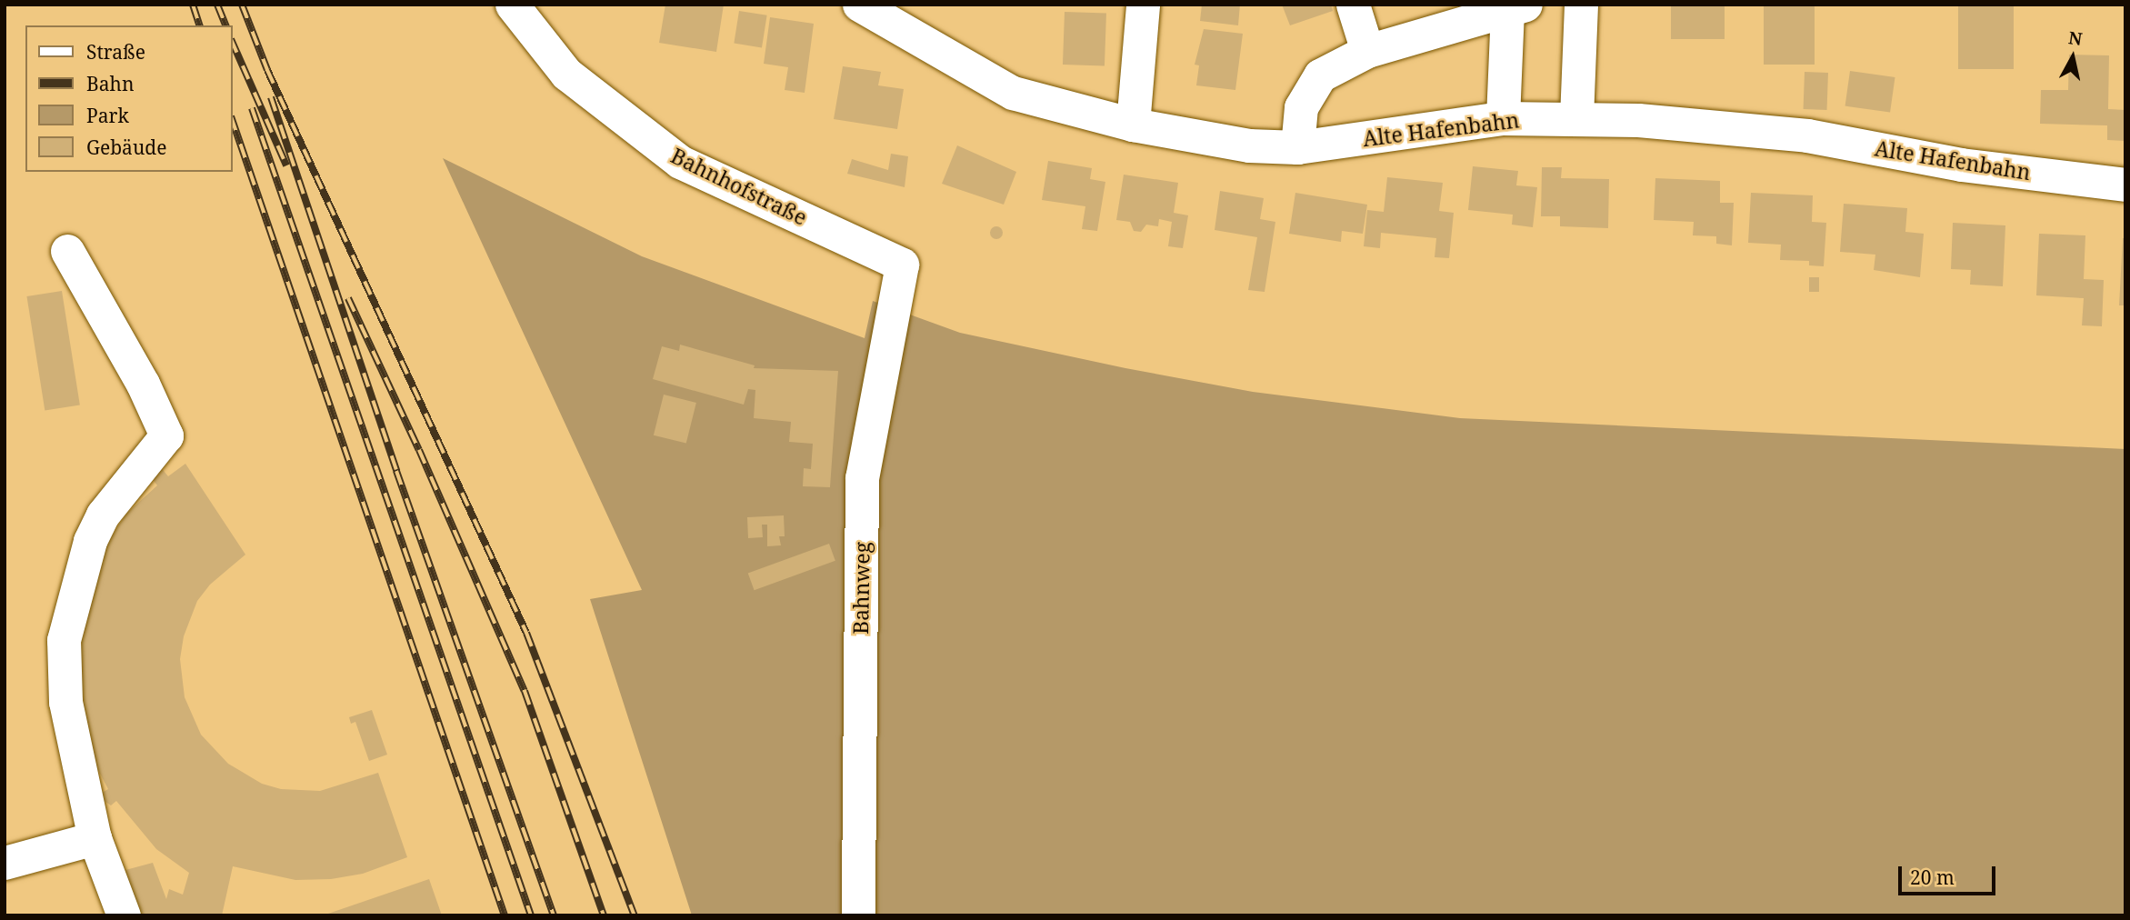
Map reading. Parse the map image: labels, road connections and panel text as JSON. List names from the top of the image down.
{
  "streets": {
    "street": ["Alte Hafenbahn", "Bahnhofstraße", "Bahnweg"]
  },
  "crossings": [
    ["Bahnhofstraße", "Bahnweg"]
  ],
  "legend": [
    "Straße",
    "Bahn",
    "Park",
    "Gebäude"
  ],
  "scale_bar": "20 m",
  "north": "top"
}
